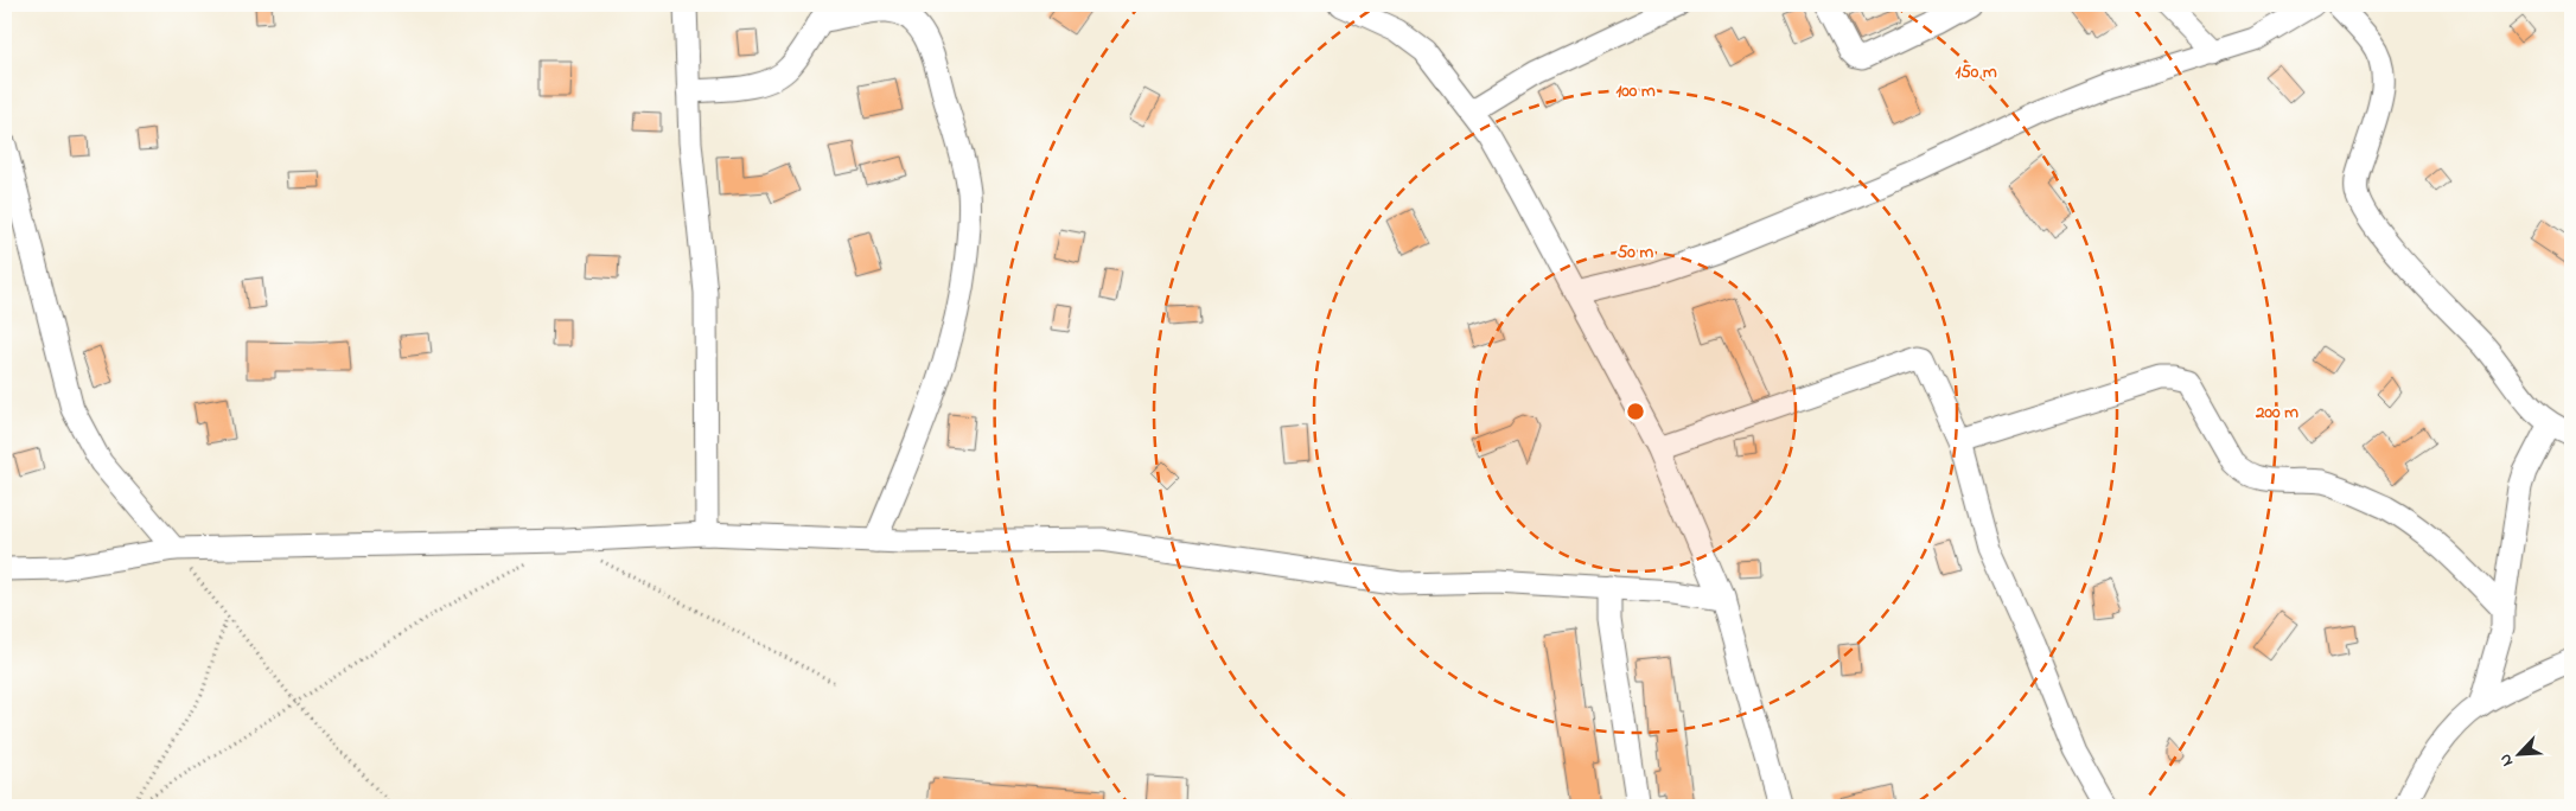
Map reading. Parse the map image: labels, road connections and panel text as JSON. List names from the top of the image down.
{
  "north": "bottom left",
  "rings": [
    "150 m",
    "100 m",
    "50 m",
    "200 m"
  ]
}
